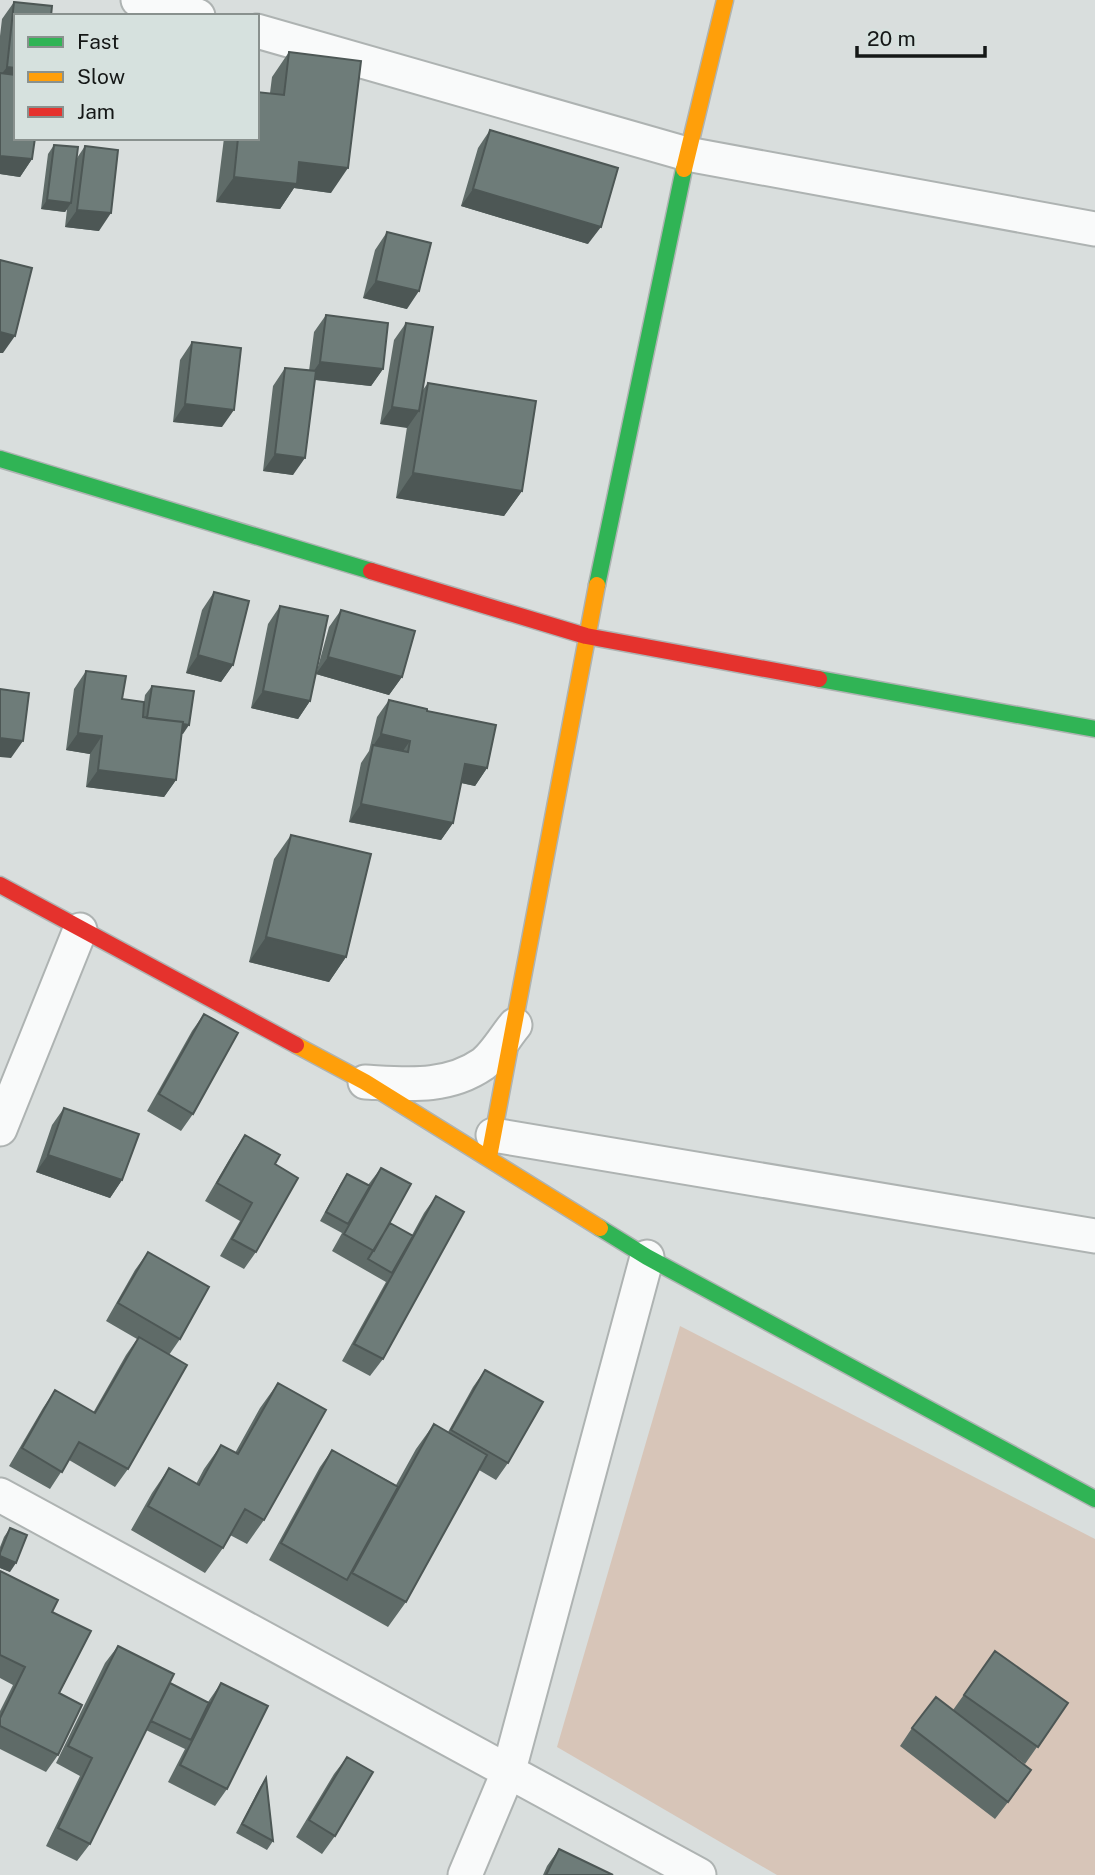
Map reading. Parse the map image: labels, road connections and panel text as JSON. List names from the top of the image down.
{
  "legend": ["Fast", "Slow", "Jam"],
  "scale_bar": "20 m"
}
